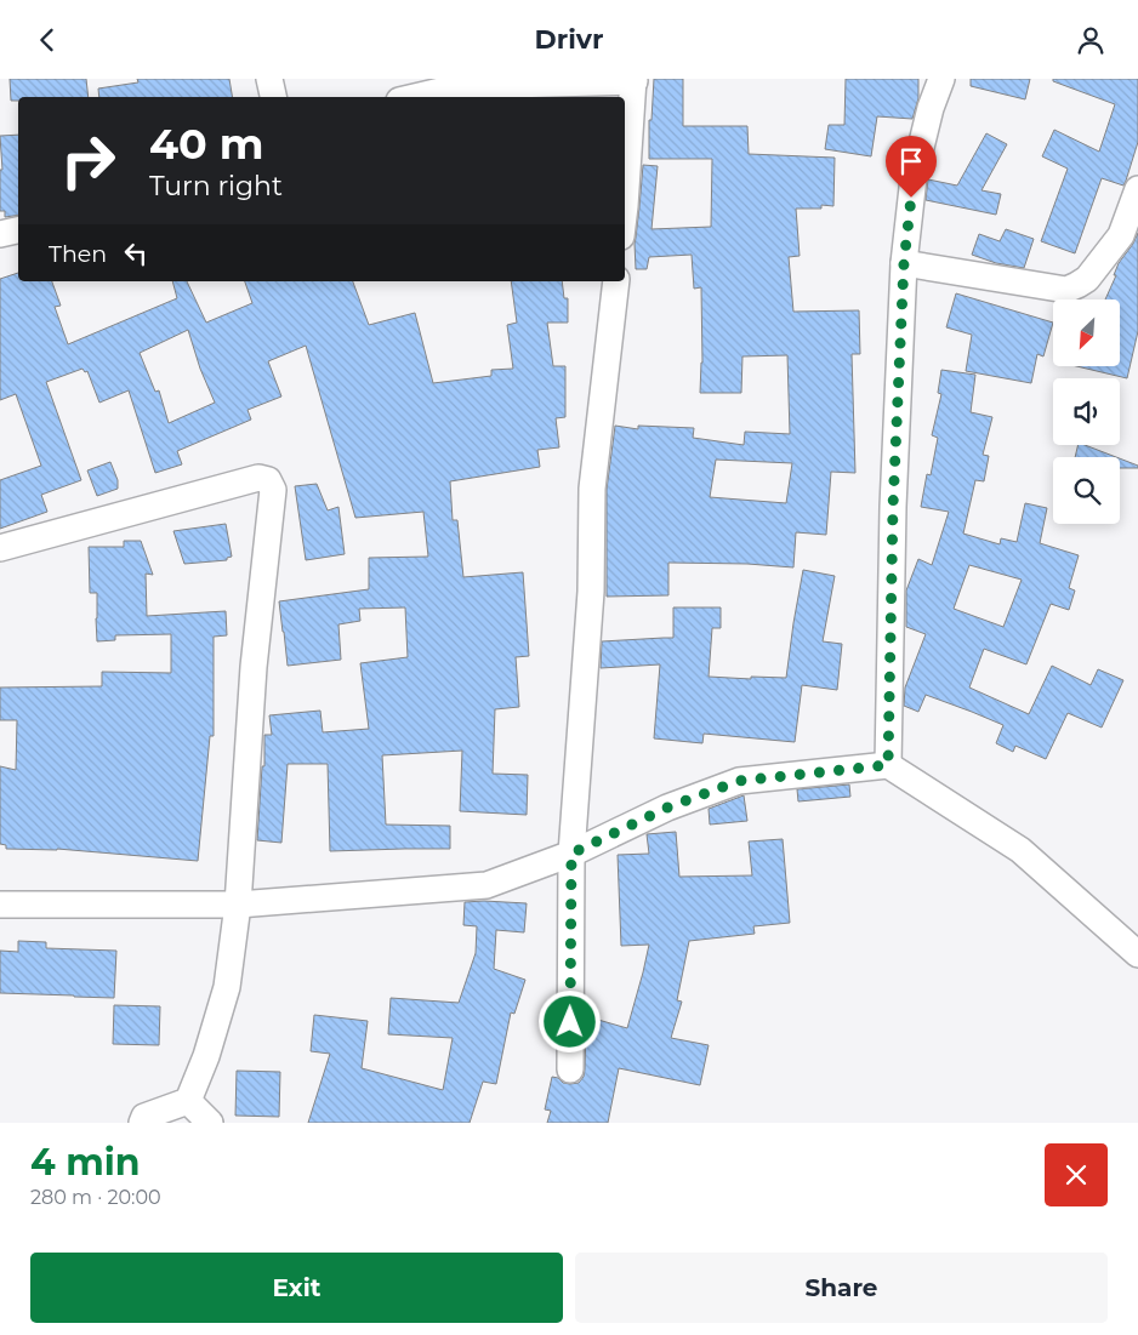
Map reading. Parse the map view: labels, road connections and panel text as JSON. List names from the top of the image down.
{
  "north": "bottom left",
  "page": {
    "header": "Drivr",
    "turn": ["40 m", "Turn right"],
    "then": "Then",
    "heading": ["4 min", "280 m · 20:00"],
    "buttons": ["Exit", "Share"]
  }
}
